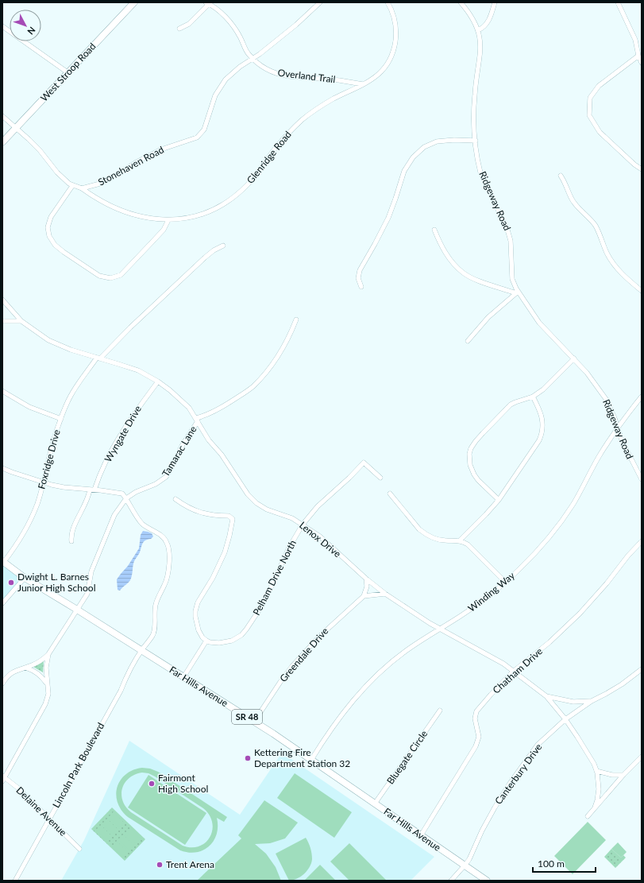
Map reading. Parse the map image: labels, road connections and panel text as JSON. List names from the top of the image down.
{
  "streets": {
    "main road": ["West Stroop Road", "Far Hills Avenue", "SR 48"],
    "street": [
      "Overland Trail",
      "Glenridge Road",
      "Stonehaven Road",
      "Ridgeway Road",
      "Wyngate Drive",
      "Tamarac Lane",
      "Foxridge Drive",
      "Lenox Drive",
      "Pelham Drive North",
      "Winding Way",
      "Greendale Drive",
      "Chatham Drive",
      "Bluegate Circle",
      "Lincoln Park Boulevard",
      "Canterbury Drive",
      "Delaine Avenue"
    ]
  },
  "crossings": [
    ["Overland Trail", "Glenridge Road"],
    ["Overland Trail", "Stonehaven Road"],
    ["Glenridge Road", "Stonehaven Road"],
    ["Ridgeway Road", "Winding Way"],
    ["Wyngate Drive", "Lenox Drive"],
    ["Tamarac Lane", "Lenox Drive"],
    ["Tamarac Lane", "Lincoln Park Boulevard"],
    ["Foxridge Drive", "Lenox Drive"],
    ["Foxridge Drive", "Far Hills Avenue"],
    ["Lenox Drive", "Pelham Drive North"],
    ["Lenox Drive", "Winding Way"],
    ["Lenox Drive", "Chatham Drive"],
    ["Lenox Drive", "Canterbury Drive"],
    ["Winding Way", "Far Hills Avenue"],
    ["Greendale Drive", "Far Hills Avenue"],
    ["Chatham Drive", "Far Hills Avenue"],
    ["Far Hills Avenue", "Bluegate Circle"],
    ["Far Hills Avenue", "Lincoln Park Boulevard"],
    ["Far Hills Avenue", "Canterbury Drive"],
    ["Lincoln Park Boulevard", "Delaine Avenue"]
  ],
  "places": [
    "Dwight L. Barnes Junior High School",
    "Kettering Fire Department Station 32",
    "Fairmont High School",
    "Trent Arena"
  ],
  "scale_bar": "100 m",
  "north": "bottom right"
}
